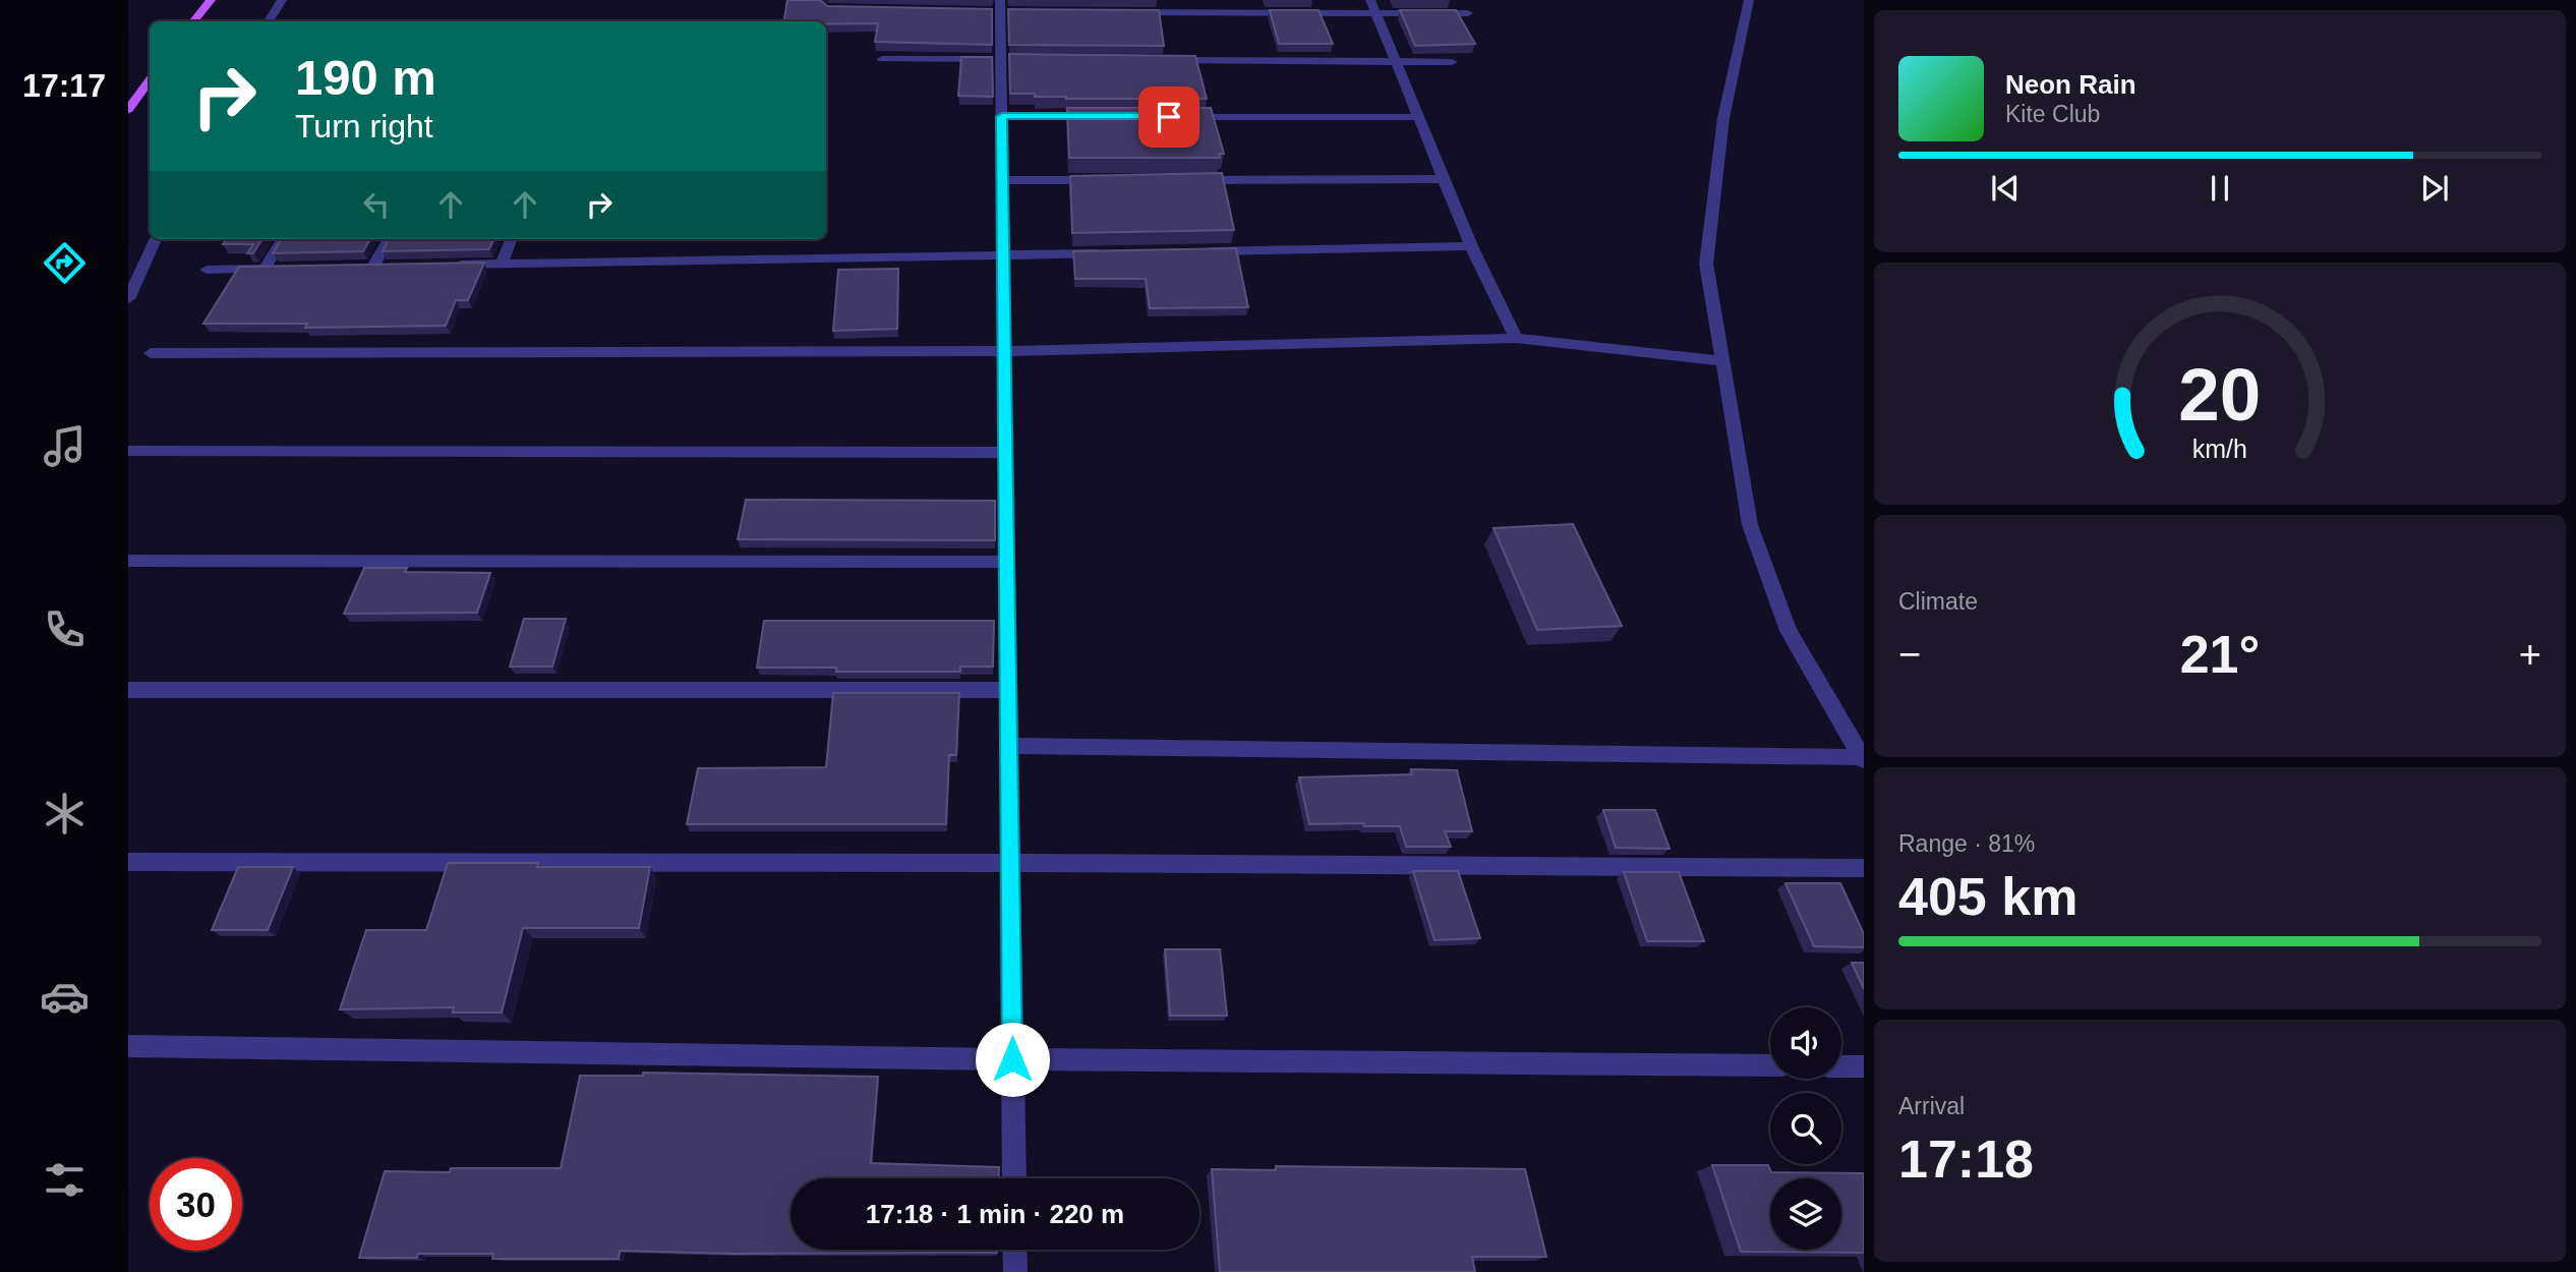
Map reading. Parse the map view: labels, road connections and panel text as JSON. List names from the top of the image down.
{
  "page": {
    "tabs": "17:17",
    "turn": ["190 m", "Turn right"],
    "song": ["Neon Rain", "Kite Club"],
    "tile": [
      "Climate",
      ["Range · 81%", "405 km"],
      ["Arrival", "17:18"]
    ],
    "heat": ["−", "21°", "+"],
    "limit": "30",
    "trip": "17:18 · 1 min · 220 m",
    "gauge": ["20", "km/h"]
  }
}
